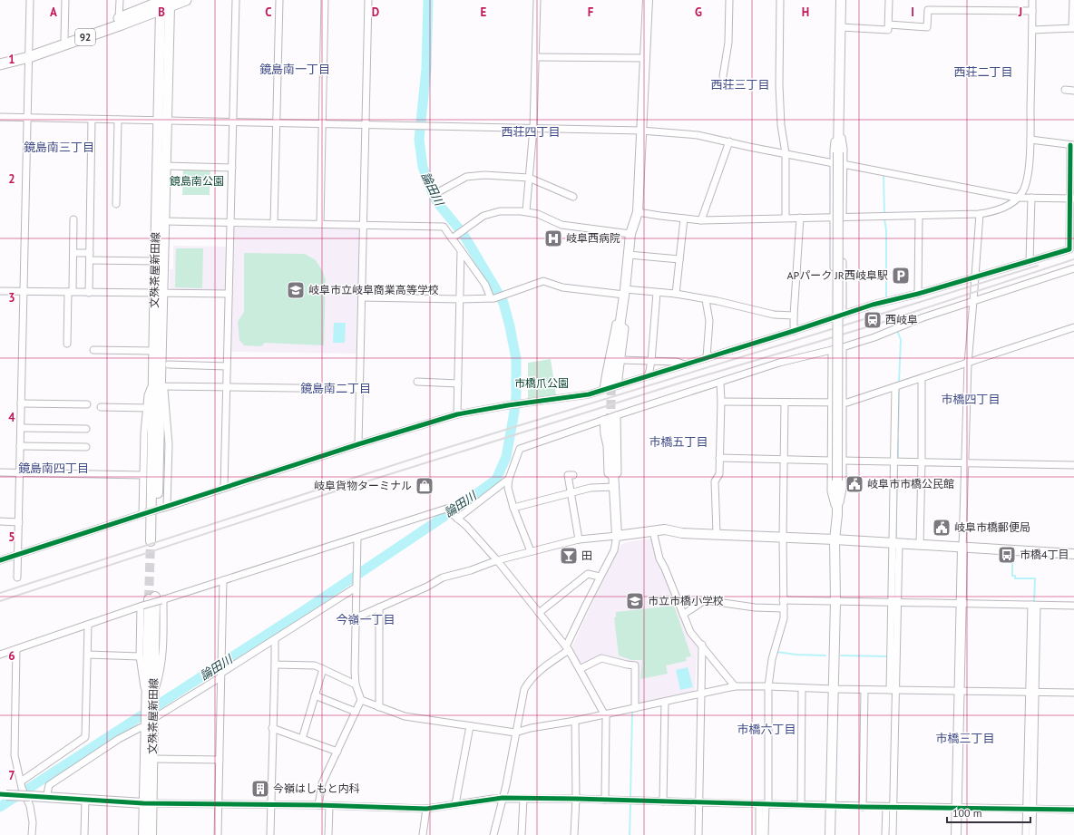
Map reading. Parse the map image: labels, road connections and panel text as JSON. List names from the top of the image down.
{
  "streets": {
    "main road": ["92"],
    "street": ["文殊茶屋新田線"]
  },
  "crossings": [
    ["92", "文殊茶屋新田線"]
  ],
  "districts": [
    "鏡島南一丁目",
    "西荘二丁目",
    "西荘三丁目",
    "西荘四丁目",
    "鏡島南三丁目",
    "鏡島南二丁目",
    "市橋四丁目",
    "市橋五丁目",
    "鏡島南四丁目",
    "今嶺一丁目",
    "市橋六丁目",
    "市橋三丁目"
  ],
  "water": ["論田川"],
  "parks": ["鏡島南公園", "市橋爪公園"],
  "places": {
    "hospital": ["岐阜西病院"],
    "parking": ["APパーク JR西岐阜駅"],
    "school or university": ["岐阜市立岐阜商業高等学校", "市立市橋小学校"],
    "station": ["西岐阜"],
    "public building": ["岐阜市市橋公民館", "岐阜市橋郵便局"],
    "shop": ["岐阜貨物ターミナル"],
    "bus stop": ["市橋4丁目"],
    "bar": ["田"],
    "building": ["今嶺はしもと内科"]
  },
  "scale_bar": "100 m",
  "grid": {
    "columns": [
      "A",
      "B",
      "C",
      "D",
      "E",
      "F",
      "G",
      "H",
      "I",
      "J"
    ],
    "rows": [
      "1",
      "2",
      "3",
      "4",
      "5",
      "6",
      "7"
    ]
  }
}
